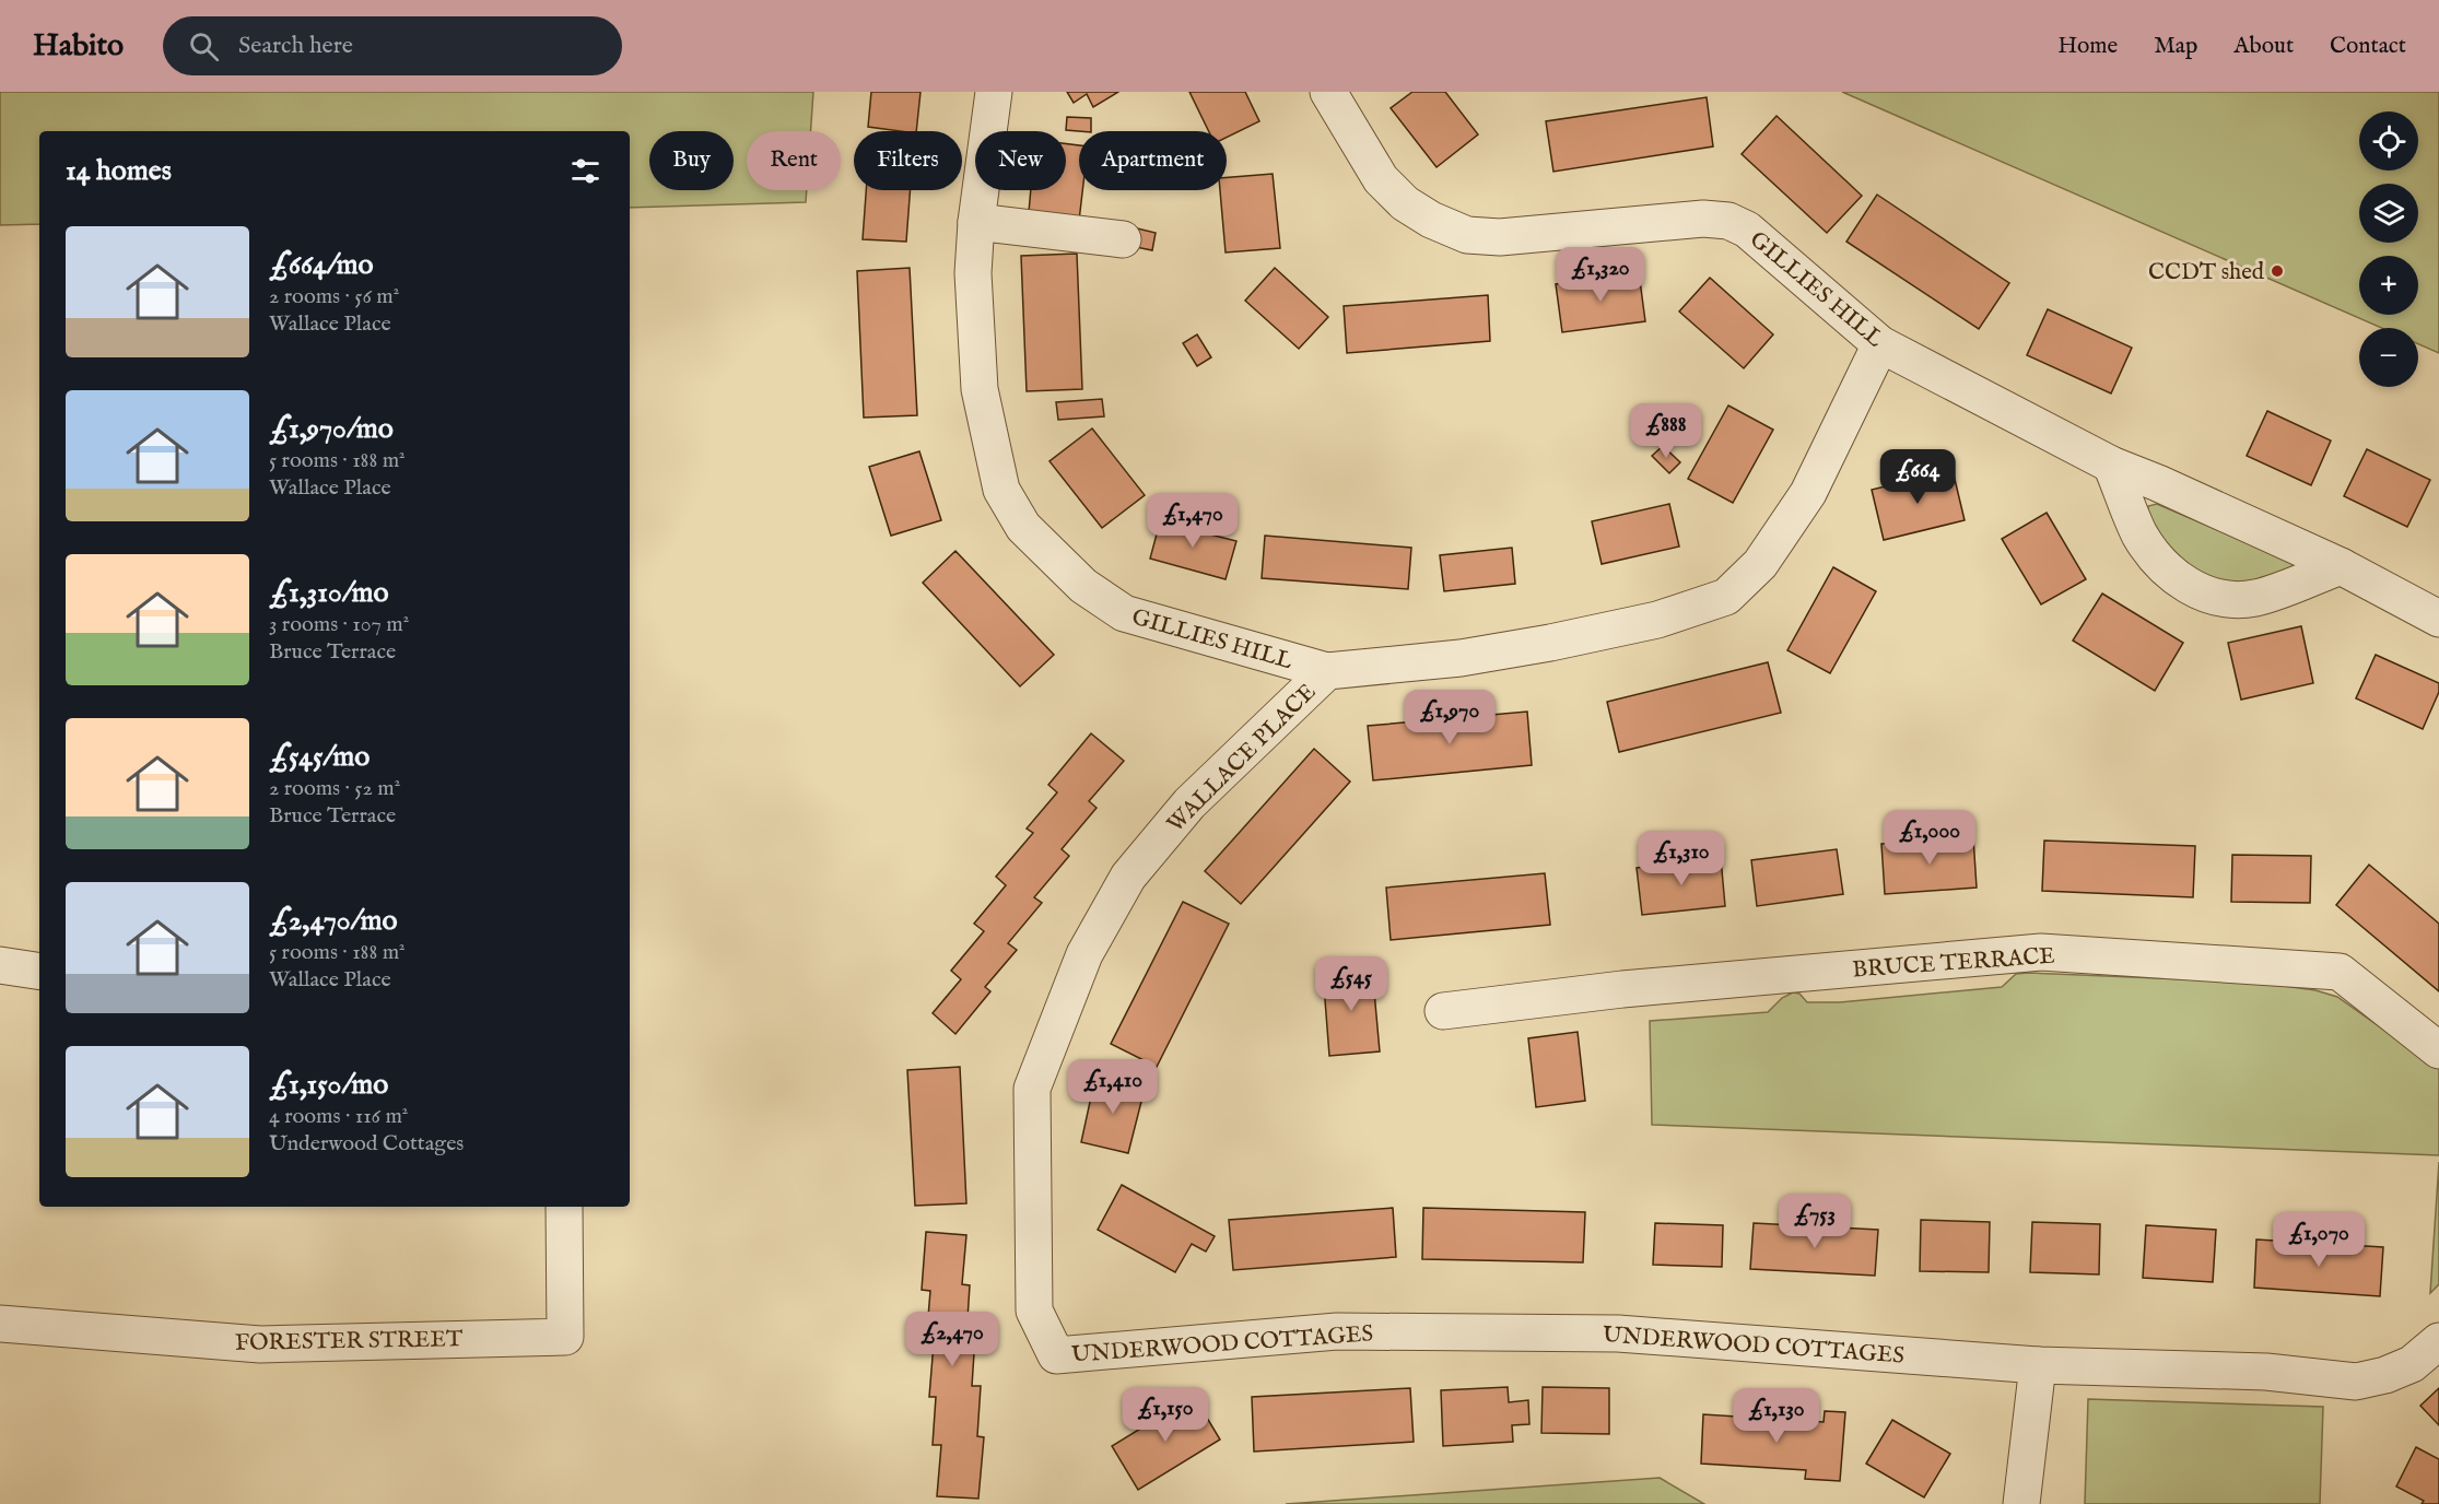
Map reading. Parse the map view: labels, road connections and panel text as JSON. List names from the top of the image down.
{
  "streets": {
    "street": [
      "GILLIES HILL",
      "WALLACE PLACE",
      "BRUCE TERRACE",
      "FORESTER STREET",
      "UNDERWOOD COTTAGES"
    ]
  },
  "crossings": [
    ["GILLIES HILL", "WALLACE PLACE"],
    ["WALLACE PLACE", "UNDERWOOD COTTAGES"]
  ],
  "places": ["CCDT shed"],
  "page": {
    "header": "Habito",
    "search": "Search here",
    "nav": [
      "Home",
      "Map",
      "About",
      "Contact"
    ],
    "map_buttons": ["+", "−"],
    "chip": [
      "Buy",
      "Rent",
      "Filters",
      "New",
      "Apartment"
    ],
    "heading": "14 homes",
    "list": [
      {
        "name": "£664/mo",
        "note": "2 rooms · 56 m² · Wallace Place"
      },
      {
        "name": "£1,970/mo",
        "note": "5 rooms · 188 m² · Wallace Place"
      },
      {
        "name": "£1,310/mo",
        "note": "3 rooms · 107 m² · Bruce Terrace"
      },
      {
        "name": "£545/mo",
        "note": "2 rooms · 52 m² · Bruce Terrace"
      },
      {
        "name": "£2,470/mo",
        "note": "5 rooms · 188 m² · Wallace Place"
      },
      {
        "name": "£1,150/mo",
        "note": "4 rooms · 116 m² · Underwood Cottages"
      }
    ],
    "price": [
      "£1,320",
      "£888",
      "£664",
      "£1,470",
      "£1,970",
      "£1,000",
      "£1,310",
      "£545",
      "£1,410",
      "£753",
      "£1,070",
      "£2,470",
      "£1,150",
      "£1,130"
    ]
  }
}
